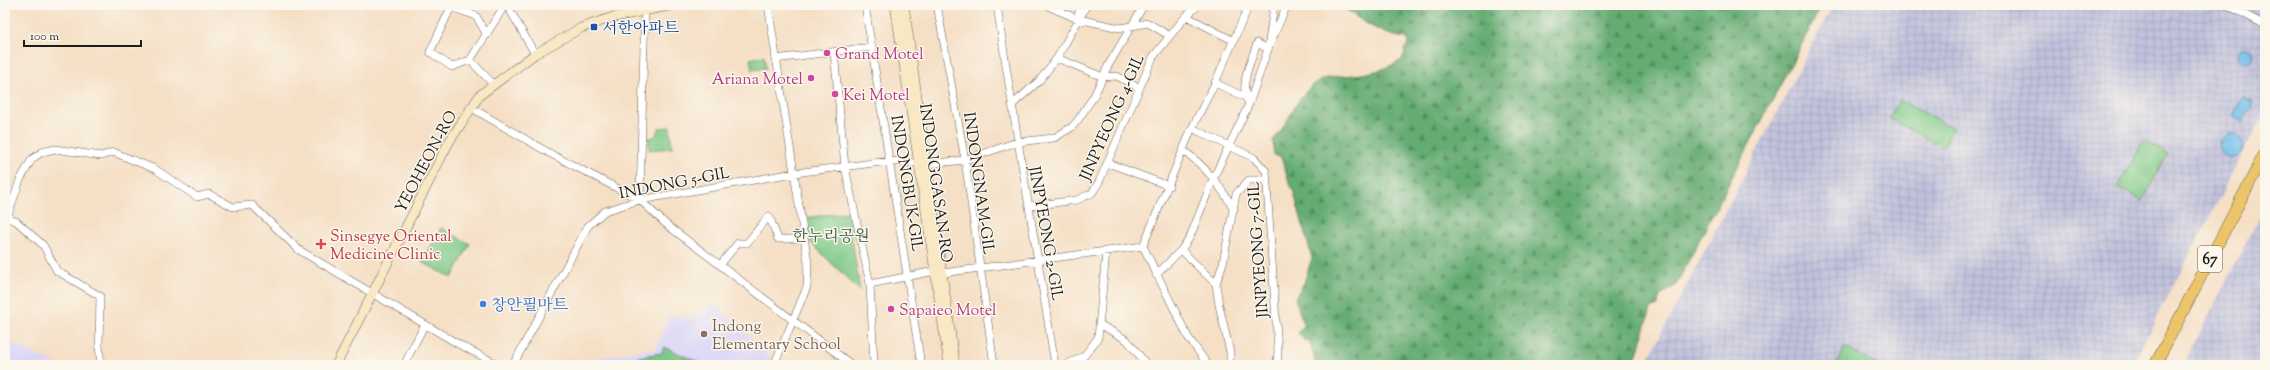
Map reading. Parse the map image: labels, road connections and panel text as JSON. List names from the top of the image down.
{
  "streets": {
    "main road": ["YEOHEON-RO", "INDONGGASAN-RO", "67"],
    "street": [
      "JINPYEONG 4-GIL",
      "INDONG 5-GIL",
      "INDONGBUK-GIL",
      "INDONGNAM-GIL",
      "JINPYEONG 2-GIL",
      "JINPYEONG 7-GIL"
    ]
  },
  "crossings": [
    ["JINPYEONG 4-GIL", "JINPYEONG 2-GIL"],
    ["INDONG 5-GIL", "INDONGBUK-GIL"],
    ["INDONG 5-GIL", "INDONGGASAN-RO"],
    ["INDONG 5-GIL", "INDONGNAM-GIL"],
    ["INDONG 5-GIL", "JINPYEONG 2-GIL"]
  ],
  "parks": ["한누리공원"],
  "places": {
    "transit": ["서한아파트"],
    "other": [
      "Grand Motel",
      "Ariana Motel",
      "Kei Motel",
      "창안필마트",
      "Sapaieo Motel",
      "Indong Elementary School"
    ],
    "health": ["Sinsegye Oriental Medicine Clinic"]
  },
  "scale_bar": "100 m"
}
